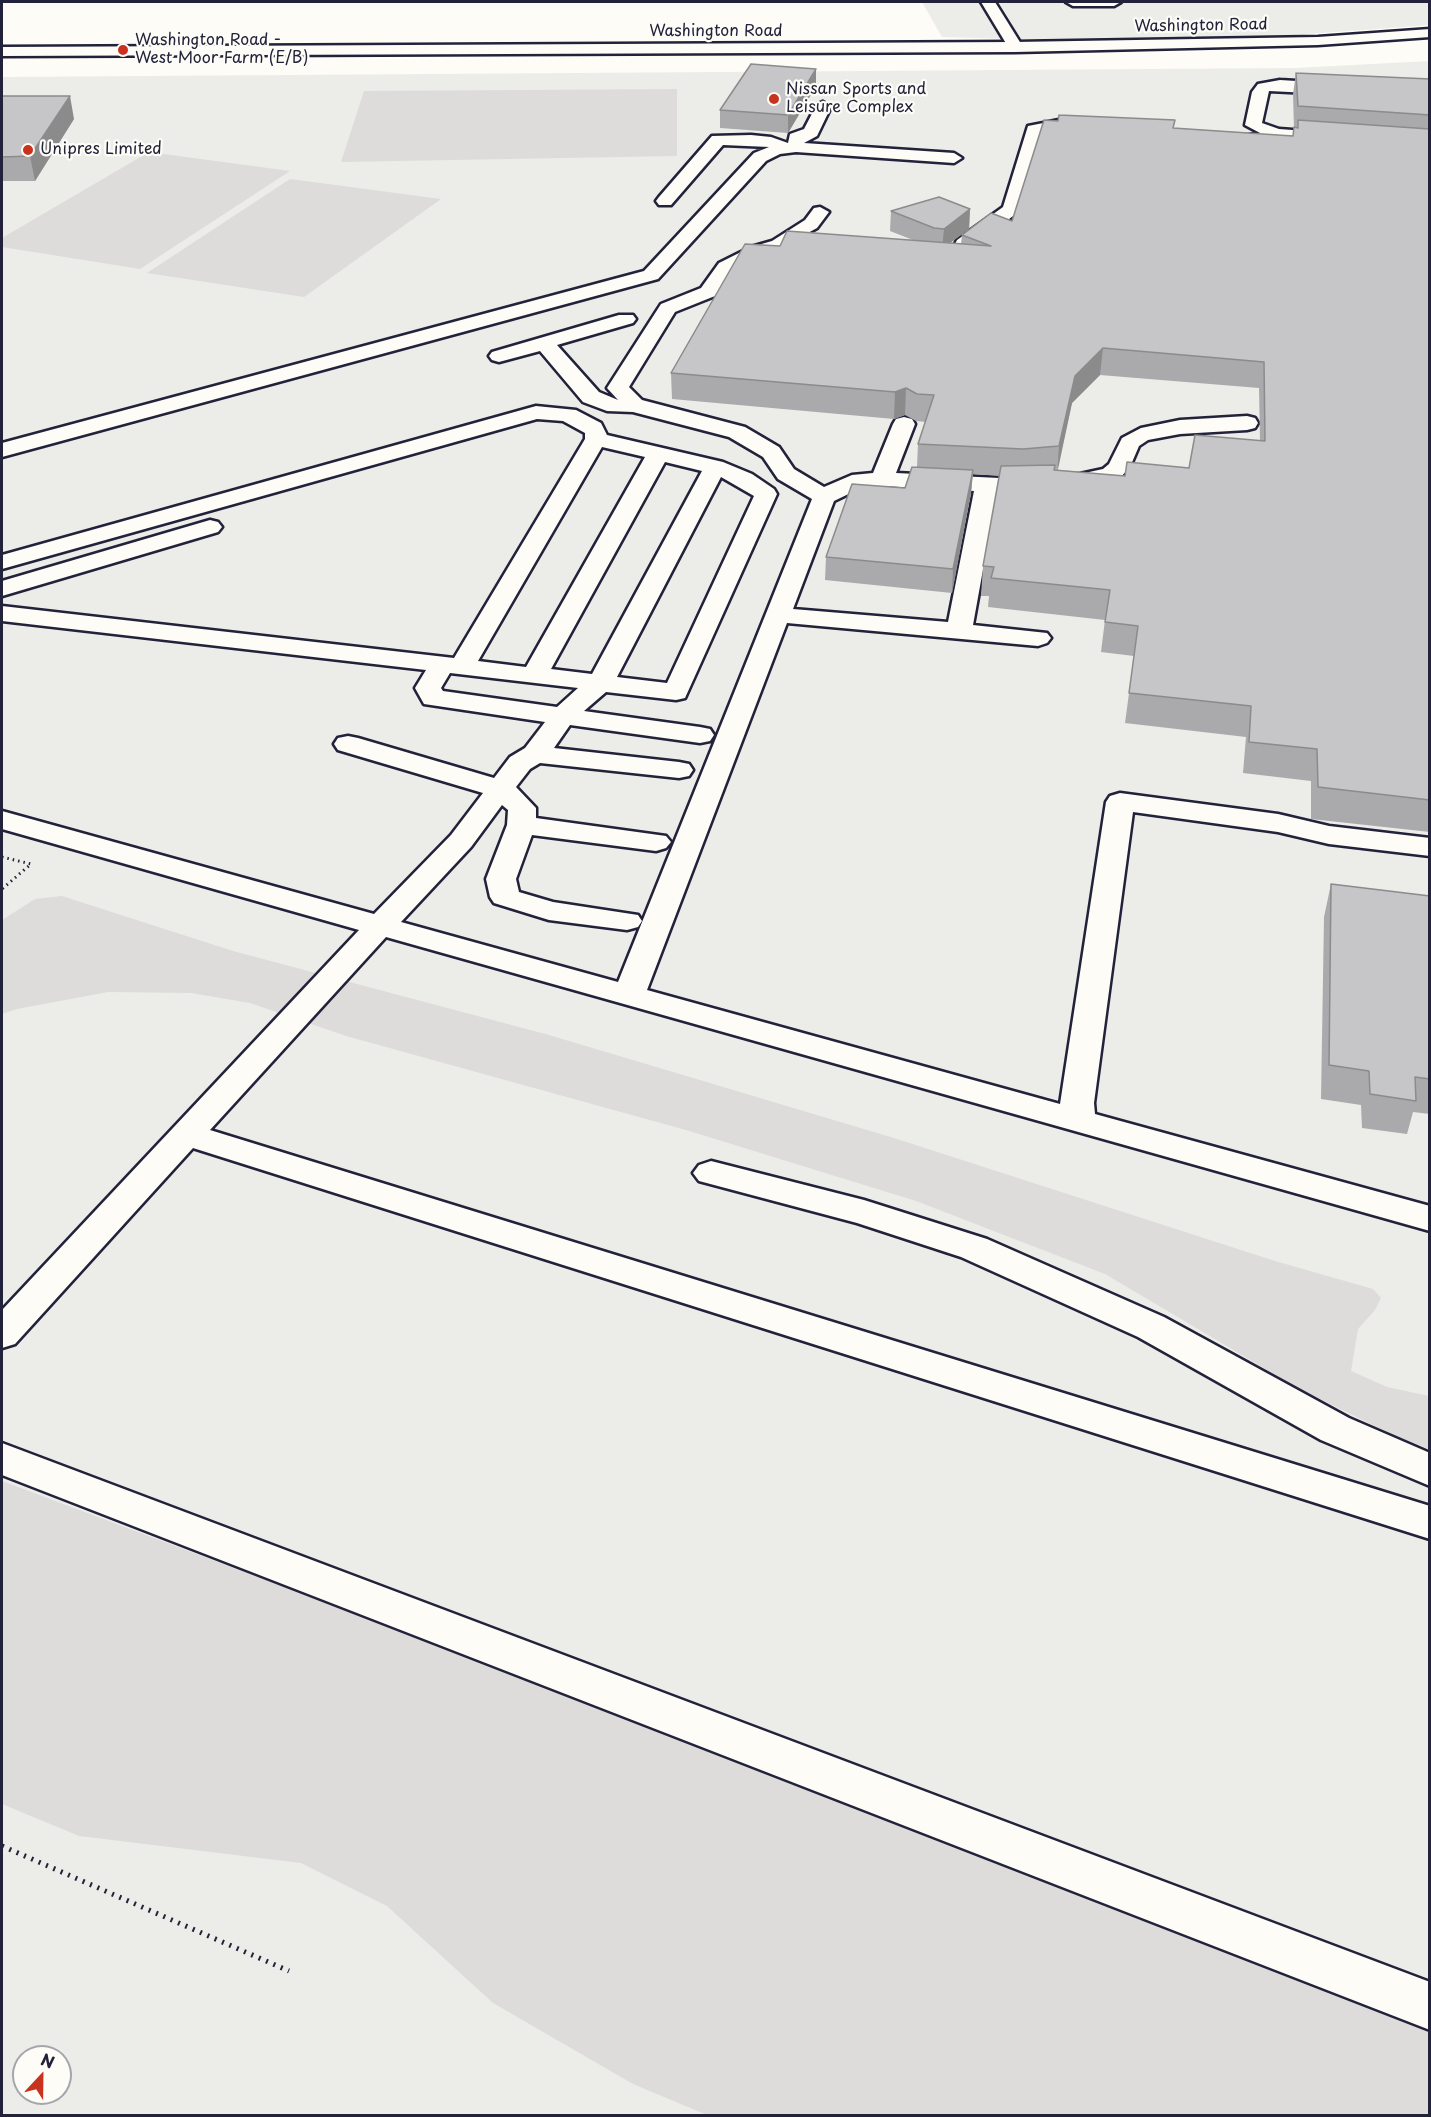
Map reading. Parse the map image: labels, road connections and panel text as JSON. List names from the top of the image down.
{
  "streets": {
    "main road": ["Washington Road"]
  },
  "places": ["Washington Road - West Moor Farm (E/B)", "Nissan Sports and Leisure Complex", "Unipres Limited"],
  "north": "top"
}
